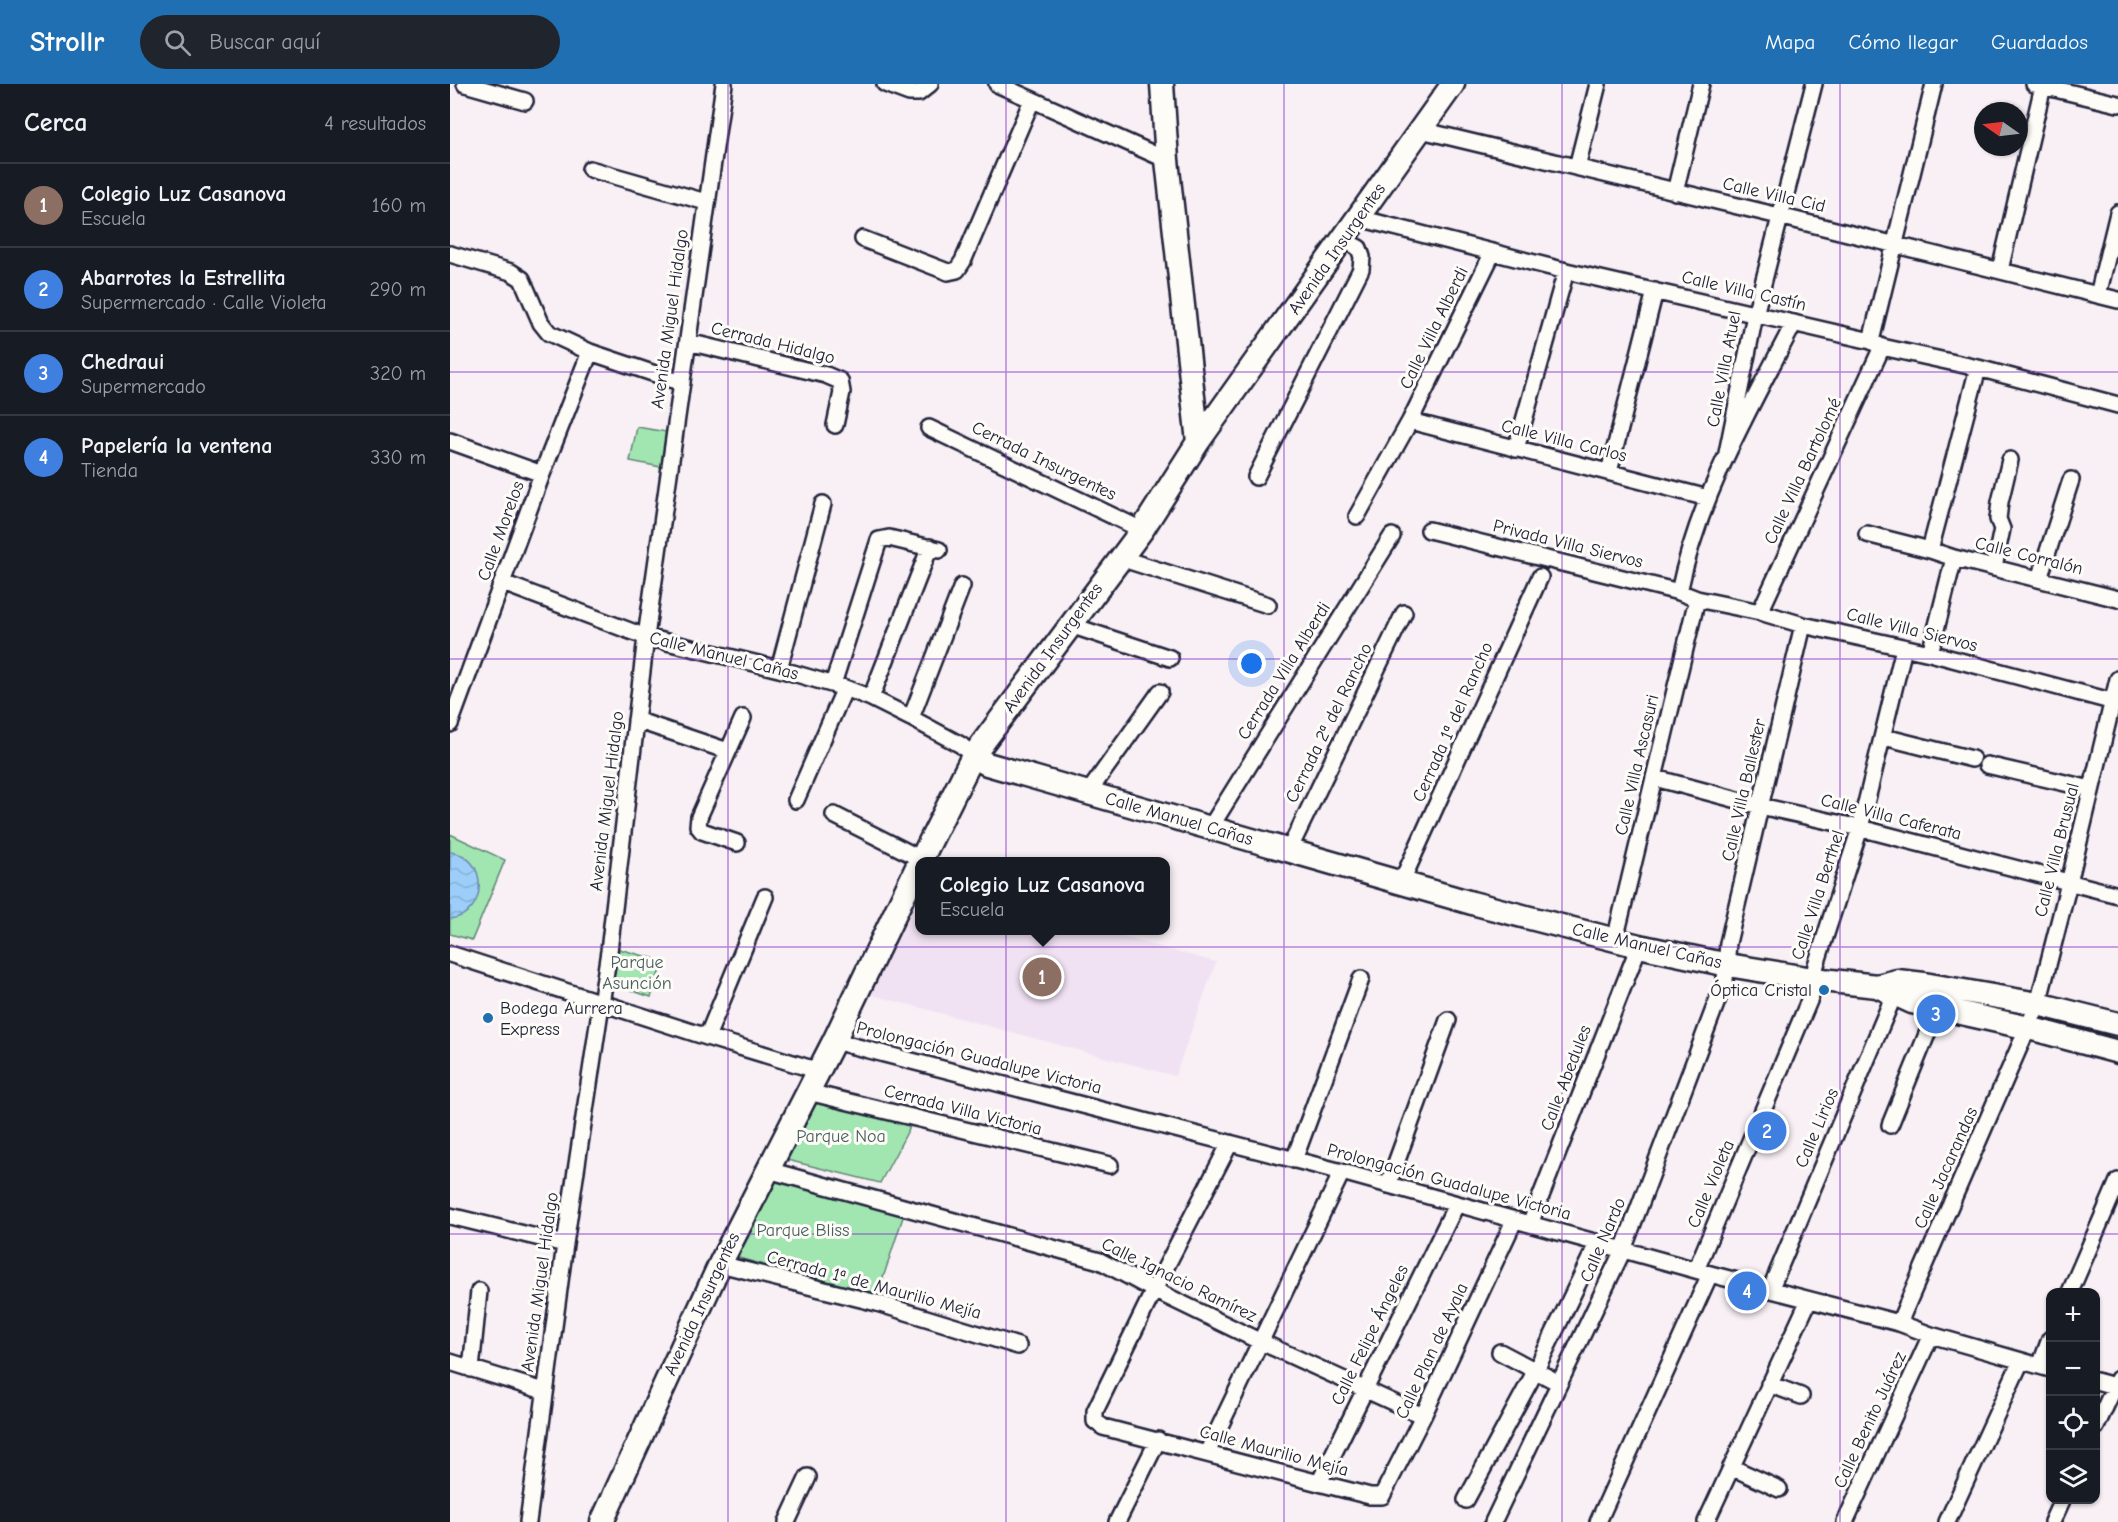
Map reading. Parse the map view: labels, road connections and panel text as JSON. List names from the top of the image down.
{
  "streets": {
    "street": [
      "Calle Villa Cid",
      "Avenida Insurgentes",
      "Calle Villa Castín",
      "Avenida Miguel Hidalgo",
      "Calle Villa Alberdi",
      "Cerrada Hidalgo",
      "Calle Villa Atuel",
      "Calle Villa Carlos",
      "Cerrada Insurgentes",
      "Calle Villa Bartolomé",
      "Calle Morelos",
      "Privada Villa Siervos",
      "Calle Corralón",
      "Calle Villa Siervos",
      "Calle Manuel Cañas",
      "Cerrada Villa Alberdi",
      "Cerrada 1ª del Rancho",
      "Cerrada 2ª del Rancho",
      "Calle Villa Ascasuri",
      "Calle Villa Ballester",
      "Calle Villa Caferata",
      "Calle Villa Brusual",
      "Calle Villa Berthel",
      "Prolongación Guadalupe Victoria",
      "Calle Abedules",
      "Cerrada Villa Victoria",
      "Calle Lirios",
      "Calle Jacarandas",
      "Calle Violeta",
      "Calle Nardo",
      "Calle Ignacio Ramírez",
      "Cerrada 1ª de Maurilio Mejía",
      "Calle Felipe Ángeles",
      "Calle Plan de Ayala",
      "Calle Benito Juárez",
      "Calle Maurilio Mejía"
    ]
  },
  "crossings": [
    ["Calle Villa Cid", "Avenida Insurgentes"],
    ["Calle Villa Cid", "Calle Villa Atuel"],
    ["Calle Villa Cid", "Calle Villa Bartolomé"],
    ["Avenida Insurgentes", "Calle Villa Castín"],
    ["Avenida Insurgentes", "Cerrada Insurgentes"],
    ["Avenida Insurgentes", "Calle Manuel Cañas"],
    ["Avenida Insurgentes", "Prolongación Guadalupe Victoria"],
    ["Avenida Insurgentes", "Cerrada Villa Victoria"],
    ["Avenida Insurgentes", "Calle Ignacio Ramírez"],
    ["Avenida Insurgentes", "Cerrada 1ª de Maurilio Mejía"],
    ["Calle Villa Castín", "Calle Villa Alberdi"],
    ["Calle Villa Castín", "Calle Villa Atuel"],
    ["Calle Villa Castín", "Calle Villa Bartolomé"],
    ["Avenida Miguel Hidalgo", "Cerrada Hidalgo"],
    ["Avenida Miguel Hidalgo", "Calle Manuel Cañas"],
    ["Calle Villa Alberdi", "Calle Villa Carlos"],
    ["Calle Villa Bartolomé", "Calle Villa Siervos"],
    ["Calle Morelos", "Calle Manuel Cañas"],
    ["Privada Villa Siervos", "Calle Villa Siervos"],
    ["Privada Villa Siervos", "Calle Villa Ascasuri"],
    ["Calle Villa Siervos", "Calle Villa Ascasuri"],
    ["Calle Villa Siervos", "Calle Villa Ballester"],
    ["Calle Villa Siervos", "Calle Villa Brusual"],
    ["Calle Villa Siervos", "Calle Villa Berthel"],
    ["Calle Manuel Cañas", "Cerrada Villa Alberdi"],
    ["Calle Manuel Cañas", "Cerrada 1ª del Rancho"],
    ["Calle Manuel Cañas", "Cerrada 2ª del Rancho"],
    ["Calle Manuel Cañas", "Calle Villa Ascasuri"],
    ["Calle Manuel Cañas", "Calle Villa Ballester"],
    ["Calle Manuel Cañas", "Calle Villa Brusual"],
    ["Calle Manuel Cañas", "Calle Villa Berthel"],
    ["Calle Manuel Cañas", "Calle Abedules"],
    ["Calle Manuel Cañas", "Calle Lirios"],
    ["Calle Manuel Cañas", "Calle Jacarandas"],
    ["Calle Manuel Cañas", "Calle Violeta"],
    ["Calle Manuel Cañas", "Calle Nardo"],
    ["Calle Villa Ascasuri", "Calle Villa Caferata"],
    ["Calle Villa Ballester", "Calle Villa Caferata"],
    ["Calle Villa Ballester", "Calle Nardo"],
    ["Calle Villa Caferata", "Calle Villa Brusual"],
    ["Calle Villa Caferata", "Calle Villa Berthel"],
    ["Calle Villa Brusual", "Calle Jacarandas"],
    ["Calle Villa Berthel", "Calle Violeta"],
    ["Prolongación Guadalupe Victoria", "Calle Abedules"],
    ["Prolongación Guadalupe Victoria", "Calle Lirios"],
    ["Prolongación Guadalupe Victoria", "Calle Jacarandas"],
    ["Prolongación Guadalupe Victoria", "Calle Violeta"],
    ["Prolongación Guadalupe Victoria", "Calle Nardo"],
    ["Prolongación Guadalupe Victoria", "Calle Felipe Ángeles"],
    ["Prolongación Guadalupe Victoria", "Calle Plan de Ayala"],
    ["Prolongación Guadalupe Victoria", "Calle Benito Juárez"],
    ["Calle Ignacio Ramírez", "Calle Felipe Ángeles"],
    ["Calle Ignacio Ramírez", "Calle Plan de Ayala"],
    ["Calle Ignacio Ramírez", "Calle Maurilio Mejía"],
    ["Calle Felipe Ángeles", "Calle Maurilio Mejía"],
    ["Calle Plan de Ayala", "Calle Maurilio Mejía"]
  ],
  "parks": ["Parque Asunción", "Parque Noa", "Parque Bliss"],
  "places": ["Óptica Cristal", "Bodega Aurrera Express"],
  "north": "left",
  "page": {
    "header": "Strollr",
    "search": "Buscar aquí",
    "nav": ["Mapa", "Cómo llegar", "Guardados"],
    "heading": ["Cerca", "4 resultados"],
    "list": [
      {
        "mark": "1",
        "name": "Colegio Luz Casanova",
        "note": "Escuela",
        "value": "160 m"
      },
      {
        "mark": "2",
        "name": "Abarrotes la Estrellita",
        "note": "Supermercado · Calle Violeta",
        "value": "290 m"
      },
      {
        "mark": "3",
        "name": "Chedraui",
        "note": "Supermercado",
        "value": "320 m"
      },
      {
        "mark": "4",
        "name": "Papelería la ventena",
        "note": "Tienda",
        "value": "330 m"
      }
    ],
    "popup": ["Colegio Luz Casanova", "Escuela"],
    "pins": [
      "1",
      "3",
      "2",
      "4"
    ],
    "map_buttons": ["+", "−"]
  }
}
